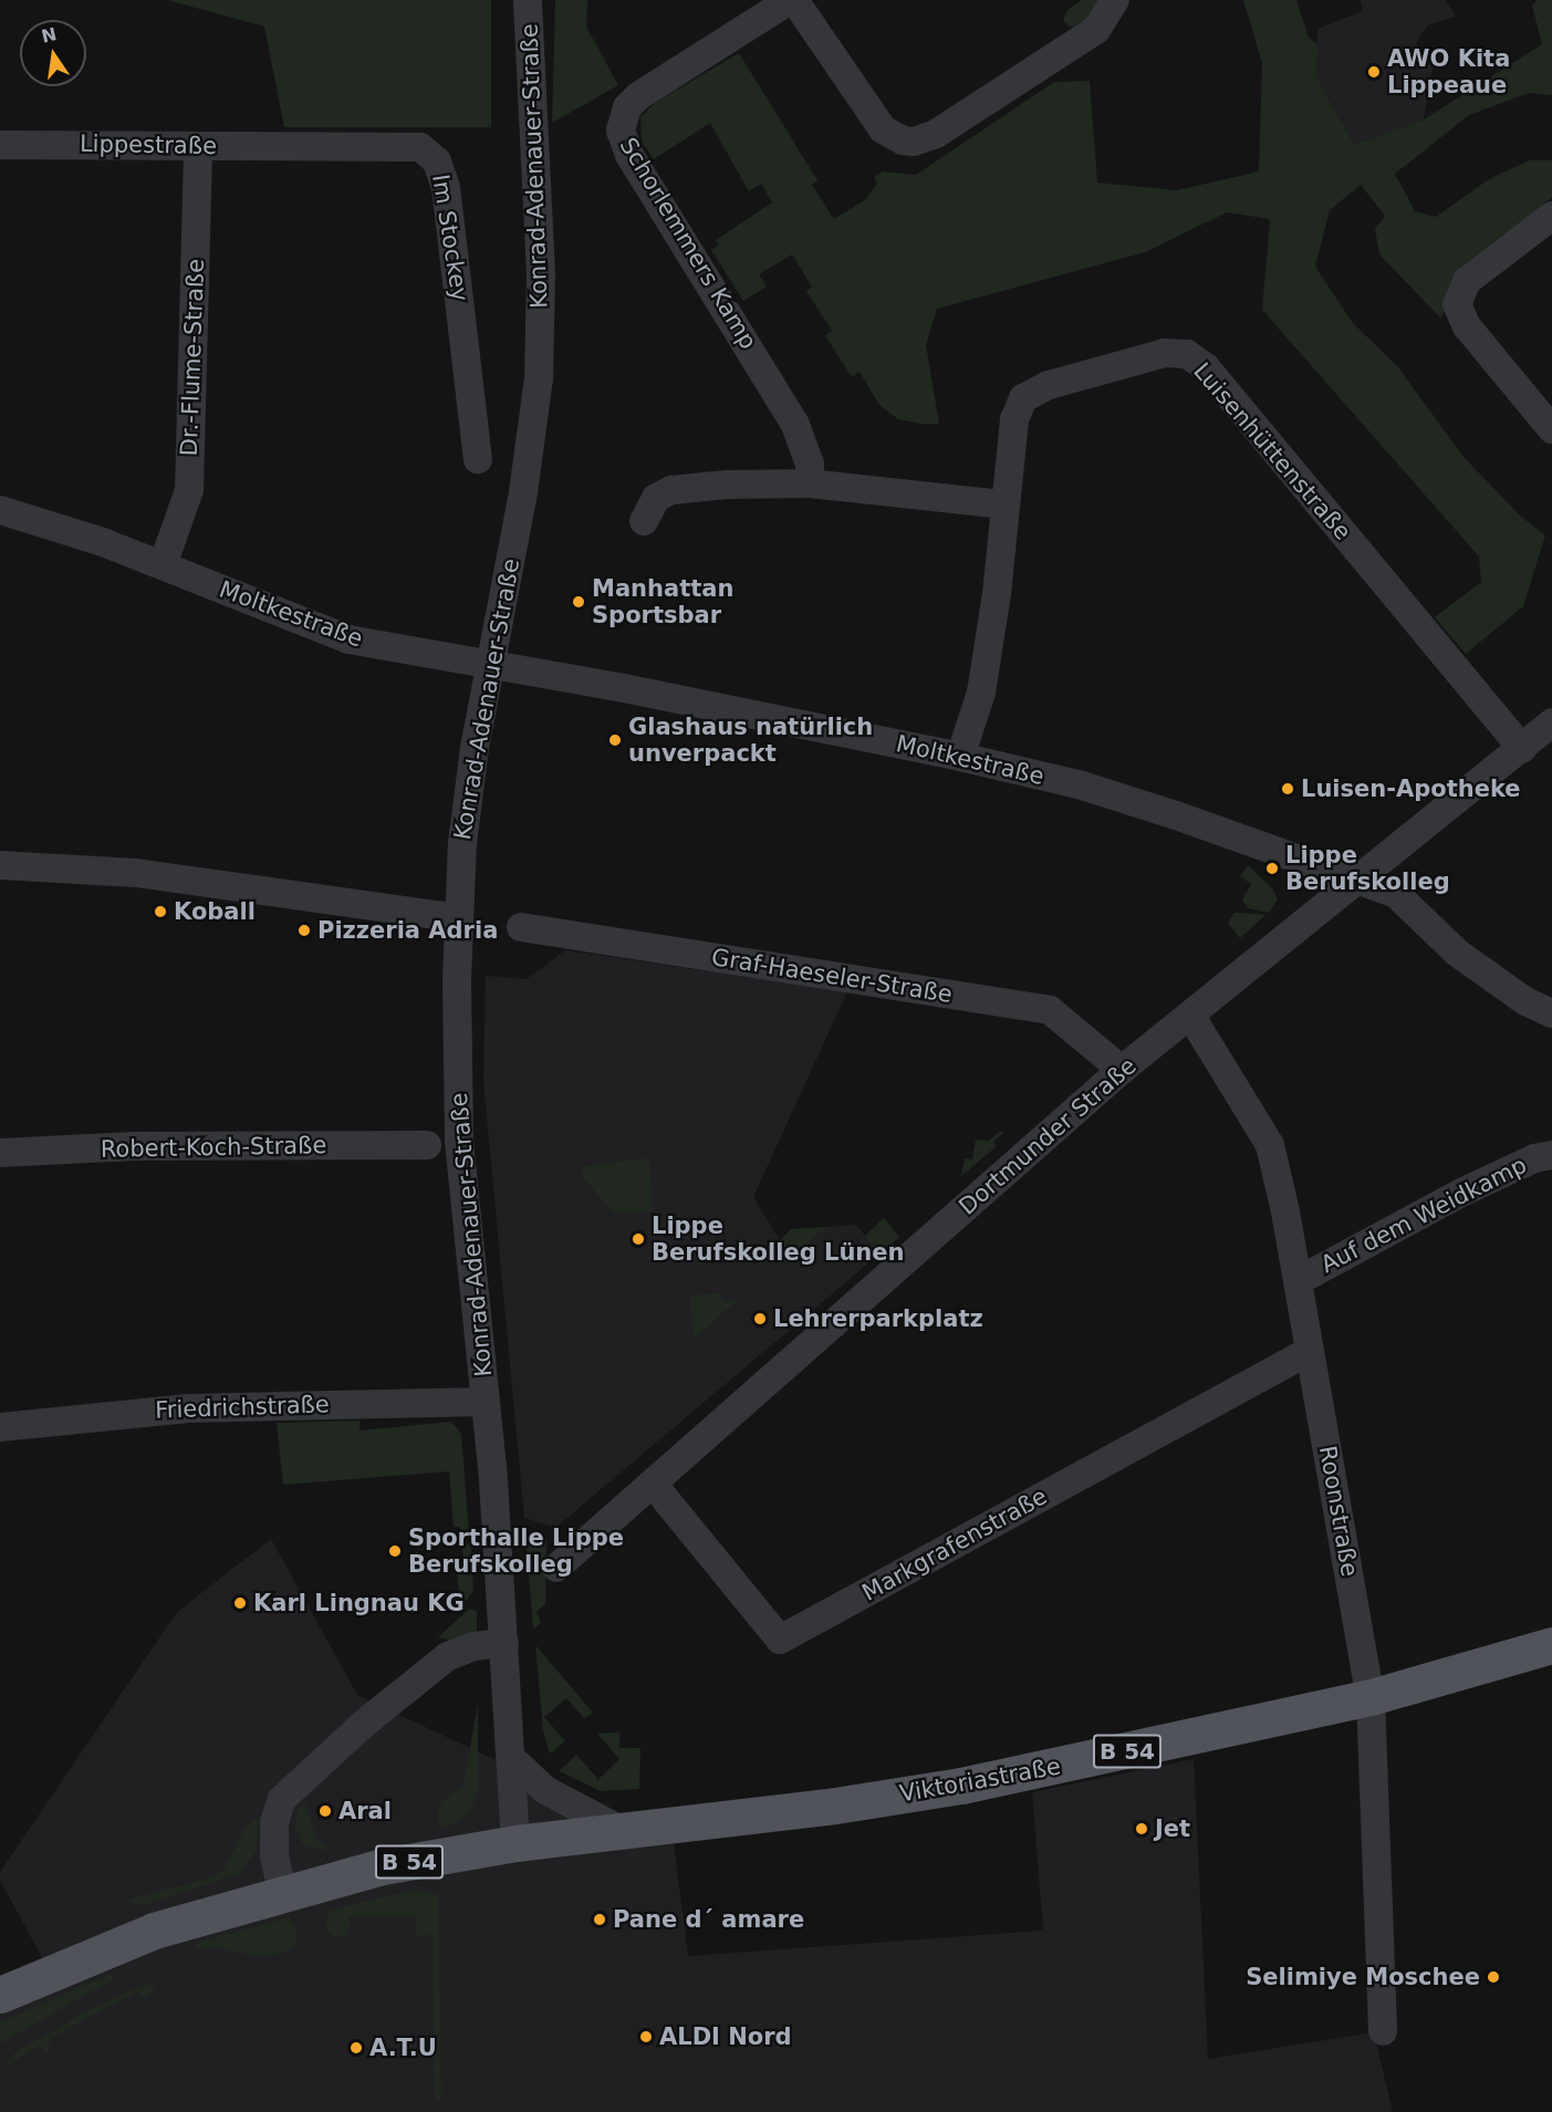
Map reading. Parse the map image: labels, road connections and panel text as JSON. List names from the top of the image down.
{
  "streets": {
    "main road": ["B 54", "Viktoriastraße"],
    "street": [
      "Lippestraße",
      "Konrad-Adenauer-Straße",
      "Im Stockey",
      "Schorlemmers Kamp",
      "Dr.-Flume-Straße",
      "Luisenhüttenstraße",
      "Moltkestraße",
      "Graf-Haeseler-Straße",
      "Dortmunder Straße",
      "Robert-Koch-Straße",
      "Auf dem Weidkamp",
      "Friedrichstraße",
      "Roonstraße",
      "Markgrafenstraße"
    ]
  },
  "crossings": [
    ["Lippestraße", "Im Stockey"],
    ["Lippestraße", "Dr.-Flume-Straße"],
    ["Konrad-Adenauer-Straße", "Moltkestraße"],
    ["Konrad-Adenauer-Straße", "Friedrichstraße"],
    ["Konrad-Adenauer-Straße", "B 54"],
    ["Konrad-Adenauer-Straße", "Viktoriastraße"],
    ["Dr.-Flume-Straße", "Moltkestraße"],
    ["Luisenhüttenstraße", "Moltkestraße"],
    ["Luisenhüttenstraße", "Dortmunder Straße"],
    ["Moltkestraße", "Dortmunder Straße"],
    ["Graf-Haeseler-Straße", "Dortmunder Straße"],
    ["Dortmunder Straße", "Roonstraße"],
    ["Dortmunder Straße", "Markgrafenstraße"],
    ["Auf dem Weidkamp", "Roonstraße"],
    ["Roonstraße", "Markgrafenstraße"],
    ["Roonstraße", "Viktoriastraße"],
    ["B 54", "Viktoriastraße"]
  ],
  "places": [
    "AWO Kita Lippeaue",
    "Manhattan Sportsbar",
    "Glashaus natürlich unverpackt",
    "Luisen-Apotheke",
    "Lippe Berufskolleg",
    "Koball",
    "Pizzeria Adria",
    "Lippe Berufskolleg Lünen",
    "Lehrerparkplatz",
    "Sporthalle Lippe Berufskolleg",
    "Karl Lingnau KG",
    "Aral",
    "Jet",
    "Pane d´ amare",
    "Selimiye Moschee",
    "ALDI Nord",
    "A.T.U"
  ],
  "north": "top"
}
